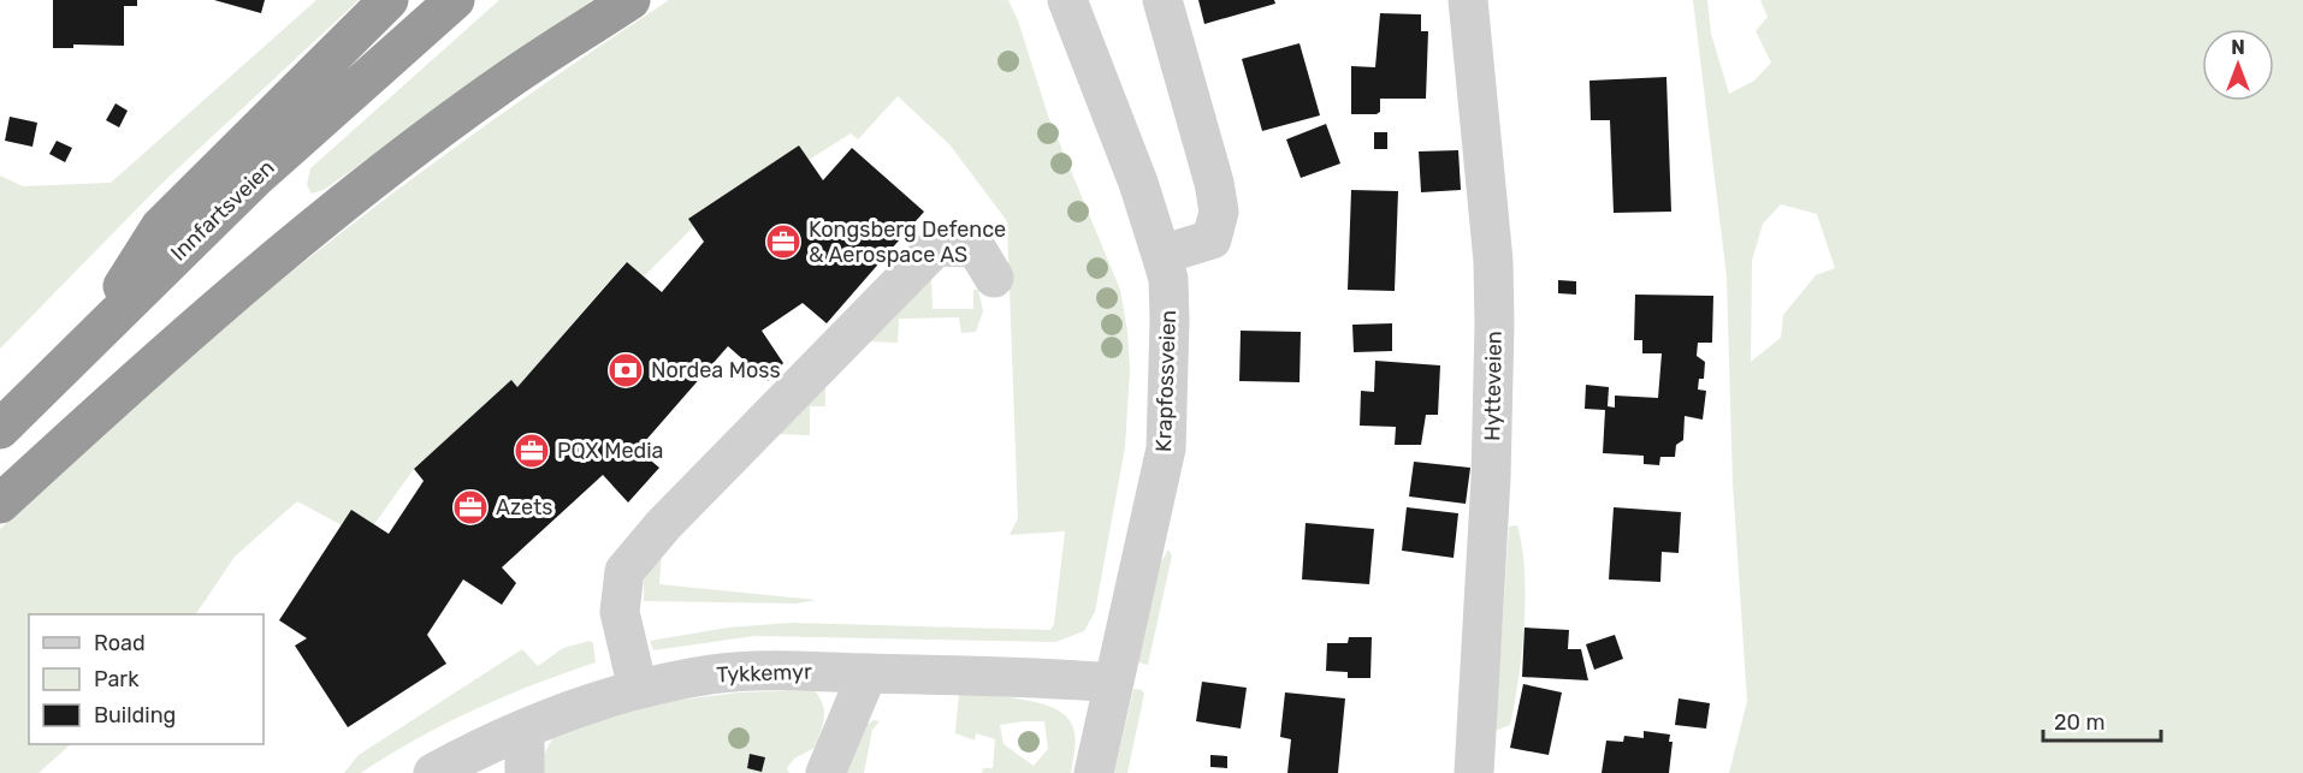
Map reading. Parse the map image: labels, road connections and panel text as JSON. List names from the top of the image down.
{
  "streets": {
    "highway": ["Innfartsveien"],
    "street": ["Krapfossveien", "Hytteveien", "Tykkemyr"]
  },
  "crossings": [
    ["Krapfossveien", "Tykkemyr"]
  ],
  "places": {
    "office": ["Kongsberg Defence & Aerospace AS", "PQX Media", "Azets"],
    "bank": ["Nordea Moss"]
  },
  "legend": ["Road", "Park", "Building"],
  "scale_bar": "20 m",
  "north": "top"
}
